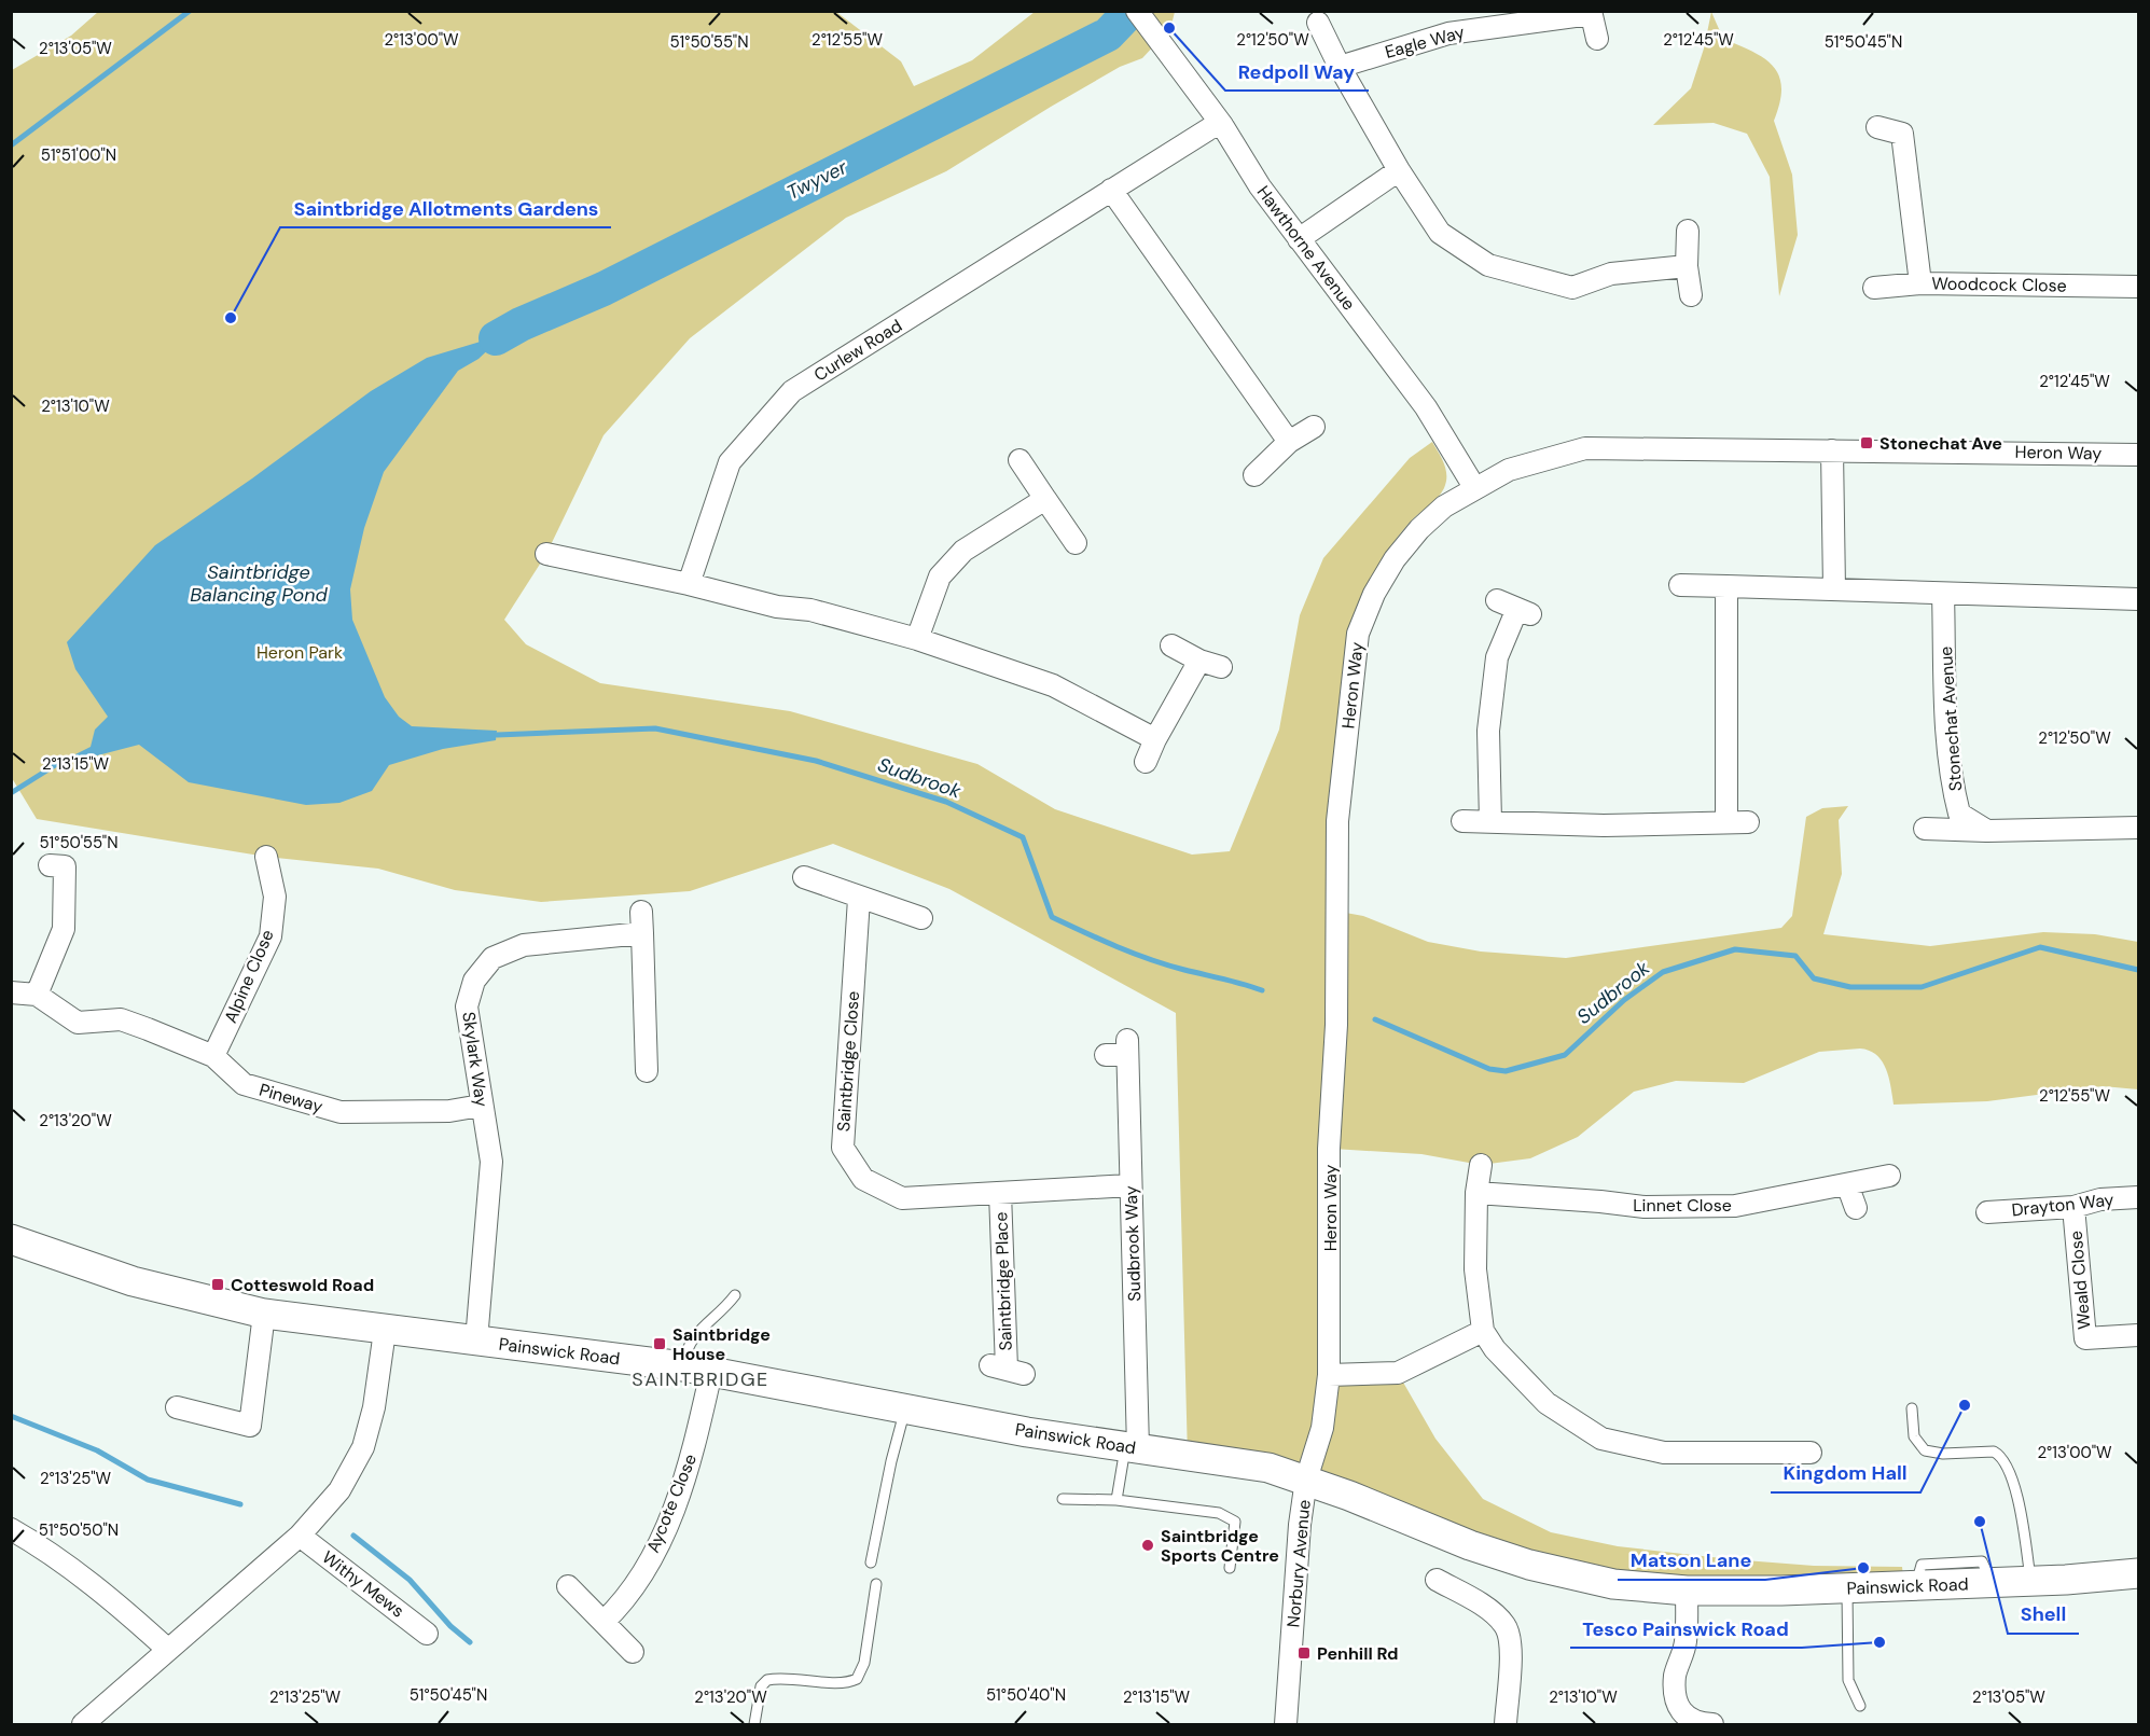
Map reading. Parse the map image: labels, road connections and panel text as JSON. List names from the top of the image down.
{
  "streets": {
    "main road": ["Painswick Road"],
    "street": [
      "Eagle Way",
      "Hawthorne Avenue",
      "Woodcock Close",
      "Curlew Road",
      "Heron Way",
      "Stonechat Avenue",
      "Alpine Close",
      "Skylark Way",
      "Saintbridge Close",
      "Pineway",
      "Linnet Close",
      "Drayton Way",
      "Sudbrook Way",
      "Weald Close",
      "Saintbridge Place",
      "Aycote Close",
      "Norbury Avenue",
      "Withy Mews"
    ]
  },
  "crossings": [
    ["Hawthorne Avenue", "Curlew Road"],
    ["Hawthorne Avenue", "Heron Way"],
    ["Heron Way", "Painswick Road"],
    ["Heron Way", "Norbury Avenue"],
    ["Alpine Close", "Pineway"],
    ["Skylark Way", "Pineway"],
    ["Skylark Way", "Painswick Road"],
    ["Saintbridge Close", "Sudbrook Way"],
    ["Saintbridge Close", "Saintbridge Place"],
    ["Drayton Way", "Weald Close"],
    ["Sudbrook Way", "Painswick Road"],
    ["Painswick Road", "Aycote Close"],
    ["Painswick Road", "Norbury Avenue"]
  ],
  "districts": ["SAINTBRIDGE"],
  "water": ["Twyver", "Saintbridge Balancing Pond", "Sudbrook"],
  "parks": ["Heron Park"],
  "places": {
    "other": [
      "Redpoll Way",
      "Saintbridge Allotments Gardens",
      "Kingdom Hall",
      "Shell",
      "Saintbridge Sports Centre",
      "Matson Lane",
      "Tesco Painswick Road"
    ],
    "transit": [
      "Stonechat Ave",
      "Cotteswold Road",
      "Saintbridge House",
      "Penhill Rd"
    ]
  },
  "coordinates": [
    "2°13'00\"W",
    "2°12'55\"W",
    "2°12'50\"W",
    "2°12'45\"W",
    "51°50'55\"N",
    "51°50'45\"N",
    "2°13'05\"W",
    "51°51'00\"N",
    "2°13'10\"W",
    "2°13'15\"W",
    "2°13'20\"W",
    "2°13'25\"W",
    "51°50'50\"N",
    "51°50'40\"N"
  ]
}
